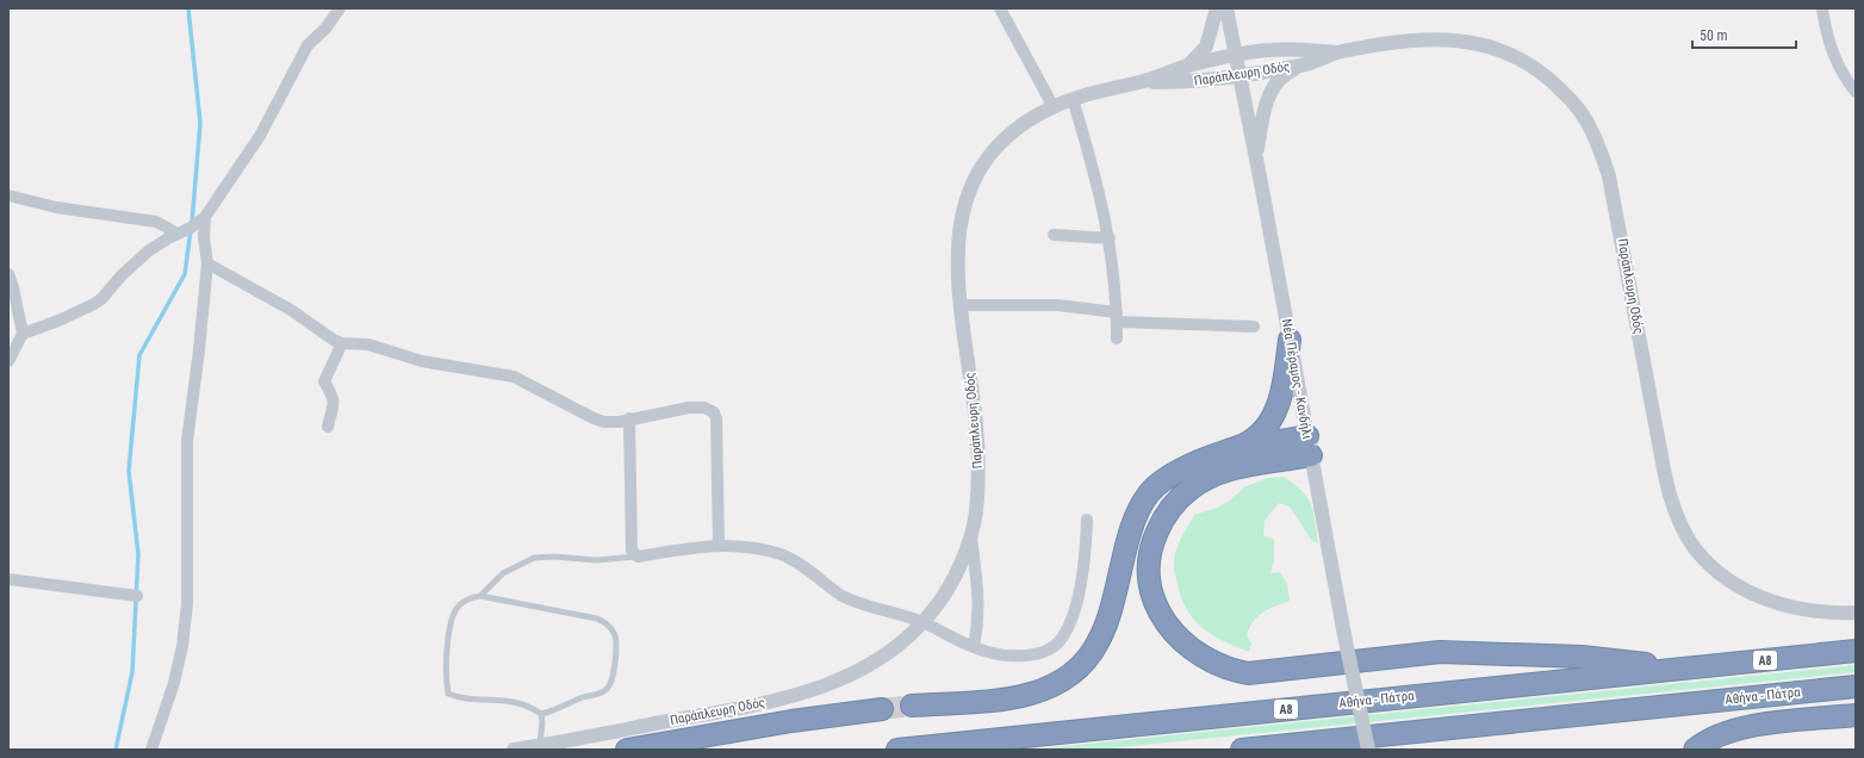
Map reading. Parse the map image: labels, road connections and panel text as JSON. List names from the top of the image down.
{
  "streets": {
    "highway": ["Α8", "Αθήνα - Πάτρα"],
    "street": ["Παράπλευρη Οδός", "Νέα Πέραμος - Κανδήλι"]
  },
  "crossings": [
    ["Παράπλευρη Οδός", "Νέα Πέραμος - Κανδήλι"]
  ],
  "scale_bar": "50 m"
}
